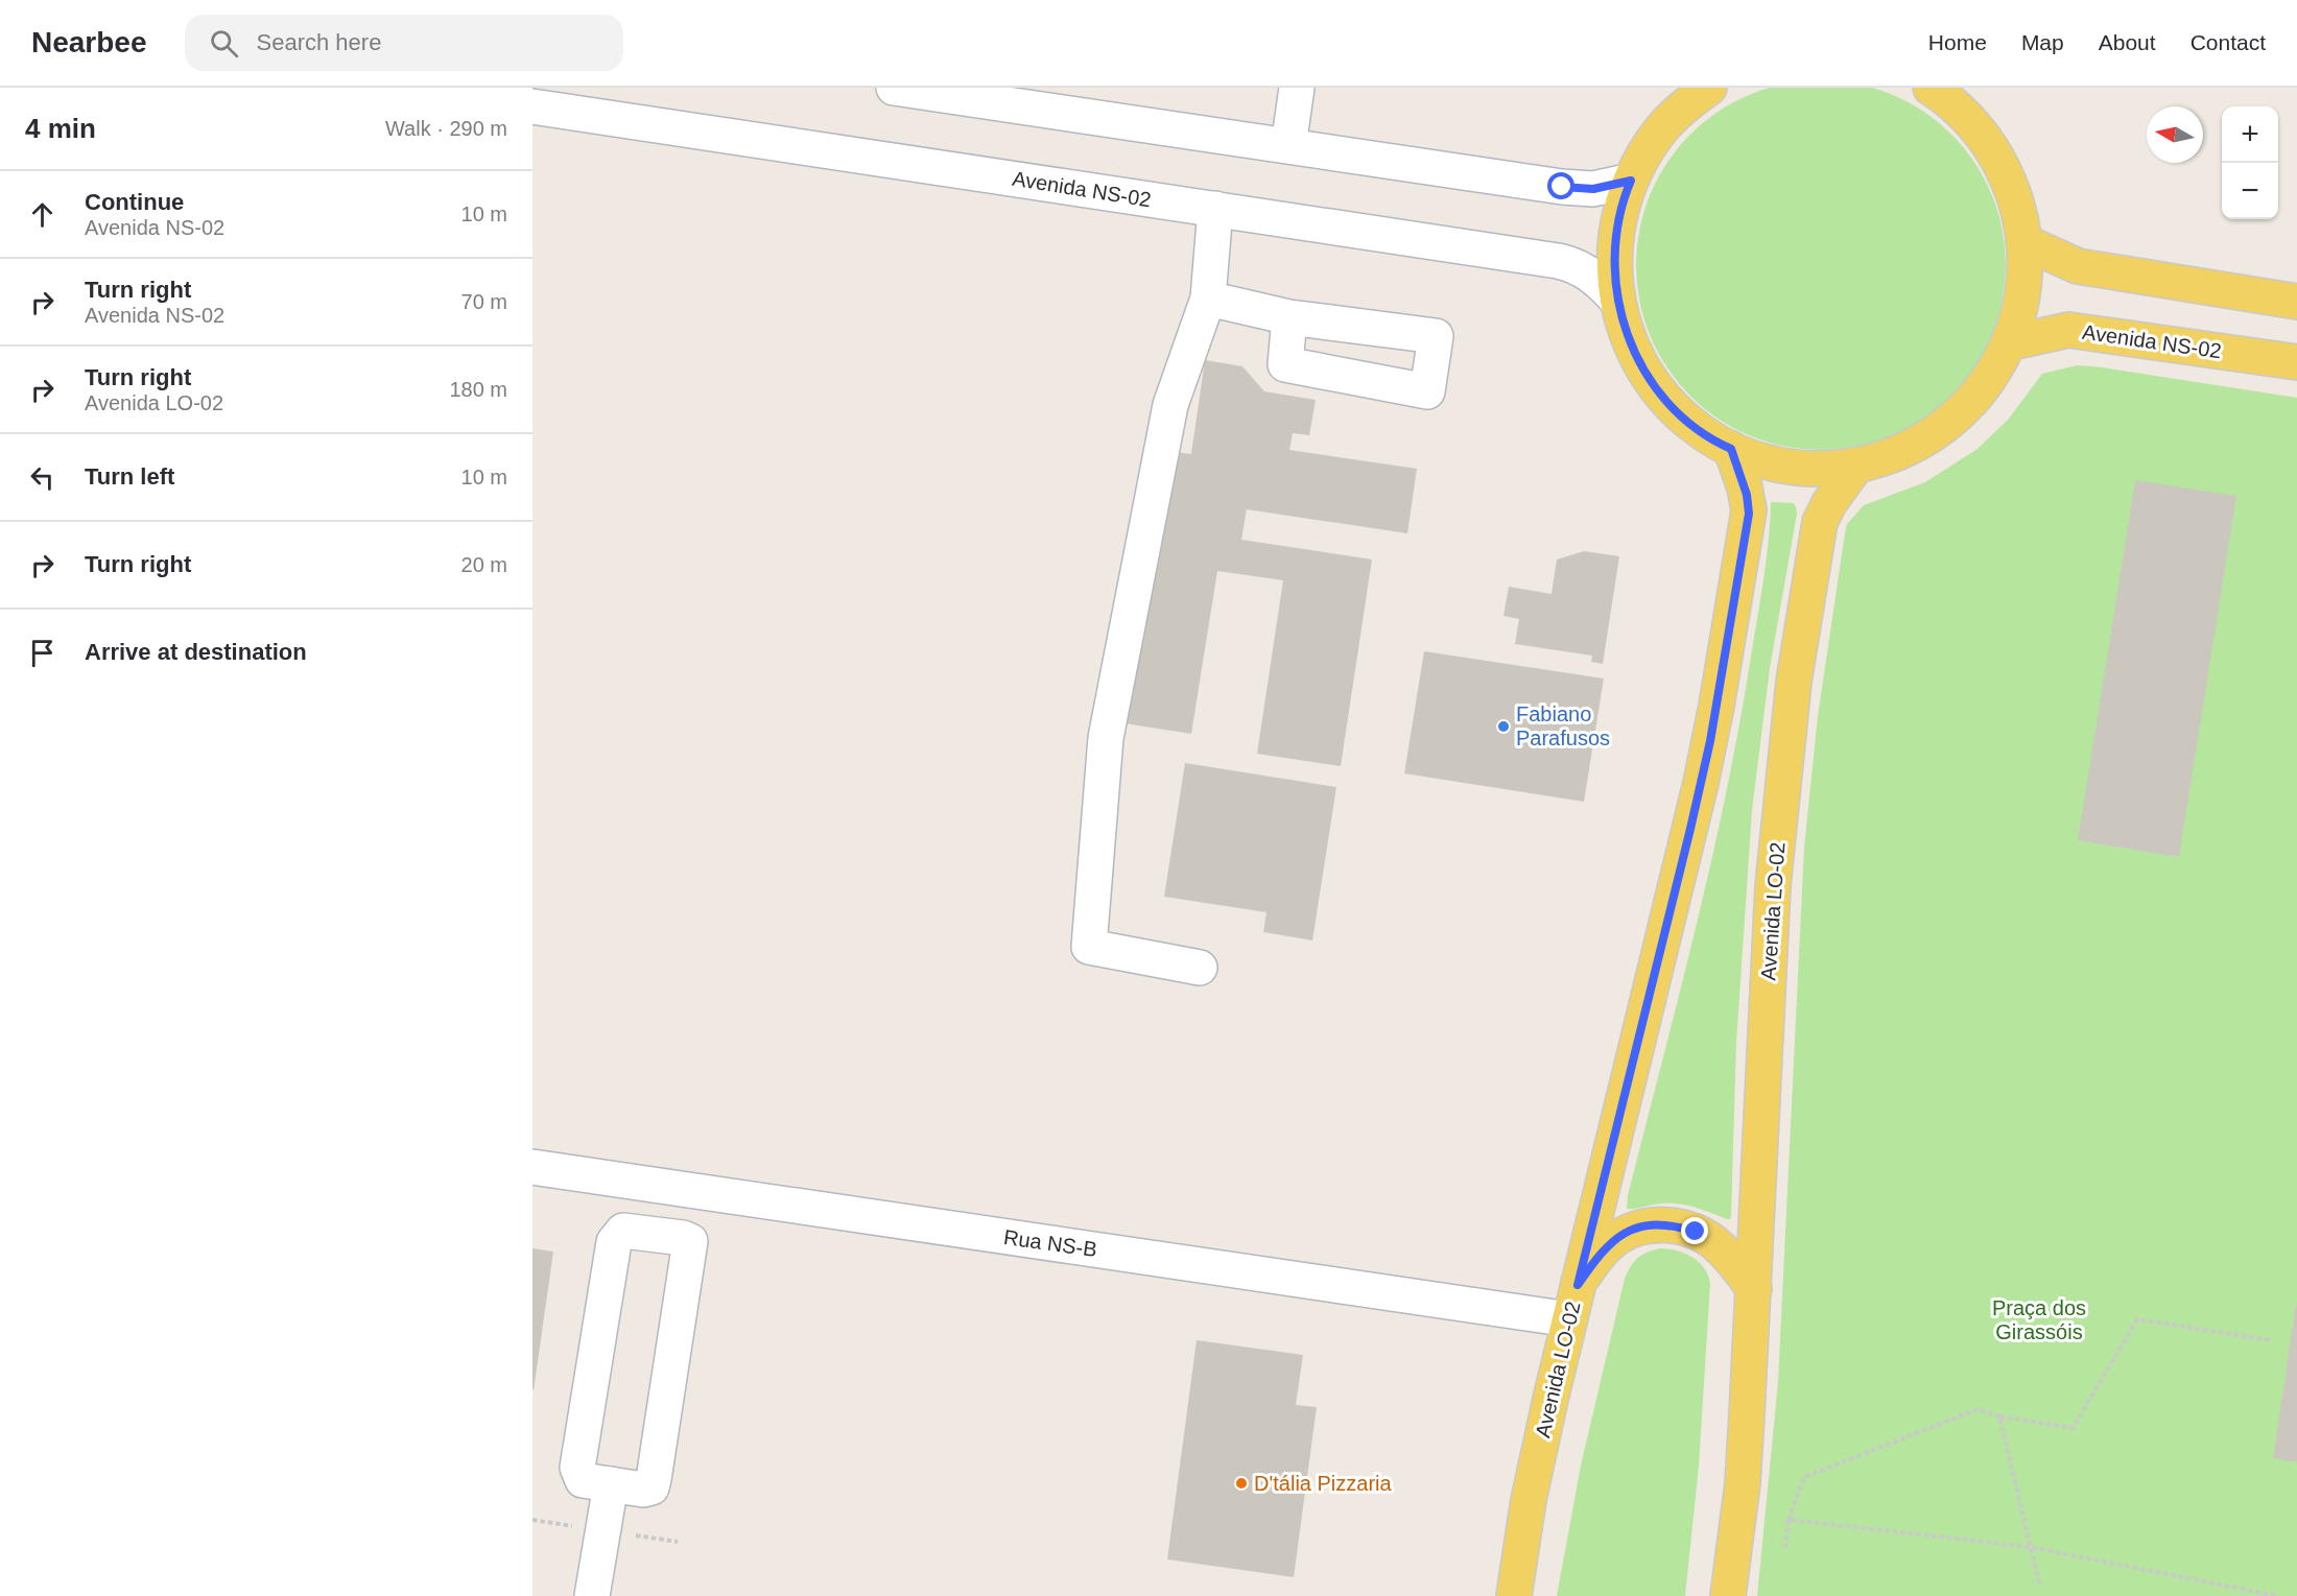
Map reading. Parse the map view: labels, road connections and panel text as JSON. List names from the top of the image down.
{
  "streets": {
    "main road": ["Avenida NS-02", "Avenida LO-02"],
    "street": ["Rua NS-B"]
  },
  "crossings": [
    ["Avenida NS-02", "Avenida LO-02"],
    ["Avenida LO-02", "Rua NS-B"]
  ],
  "parks": ["Praça dos Girassóis"],
  "places": ["Fabiano Parafusos", "D'tália Pizzaria"],
  "north": "left",
  "page": {
    "header": "Nearbee",
    "search": "Search here",
    "nav": [
      "Home",
      "Map",
      "About",
      "Contact"
    ],
    "heading": ["4 min", "Walk · 290 m"],
    "map_buttons": ["+", "−"],
    "list": [
      ["Continue", "Avenida NS-02", "10 m"],
      ["Turn right", "Avenida NS-02", "70 m"],
      ["Turn right", "Avenida LO-02", "180 m"],
      ["Turn left", "10 m"],
      ["Turn right", "20 m"],
      "Arrive at destination"
    ]
  }
}
